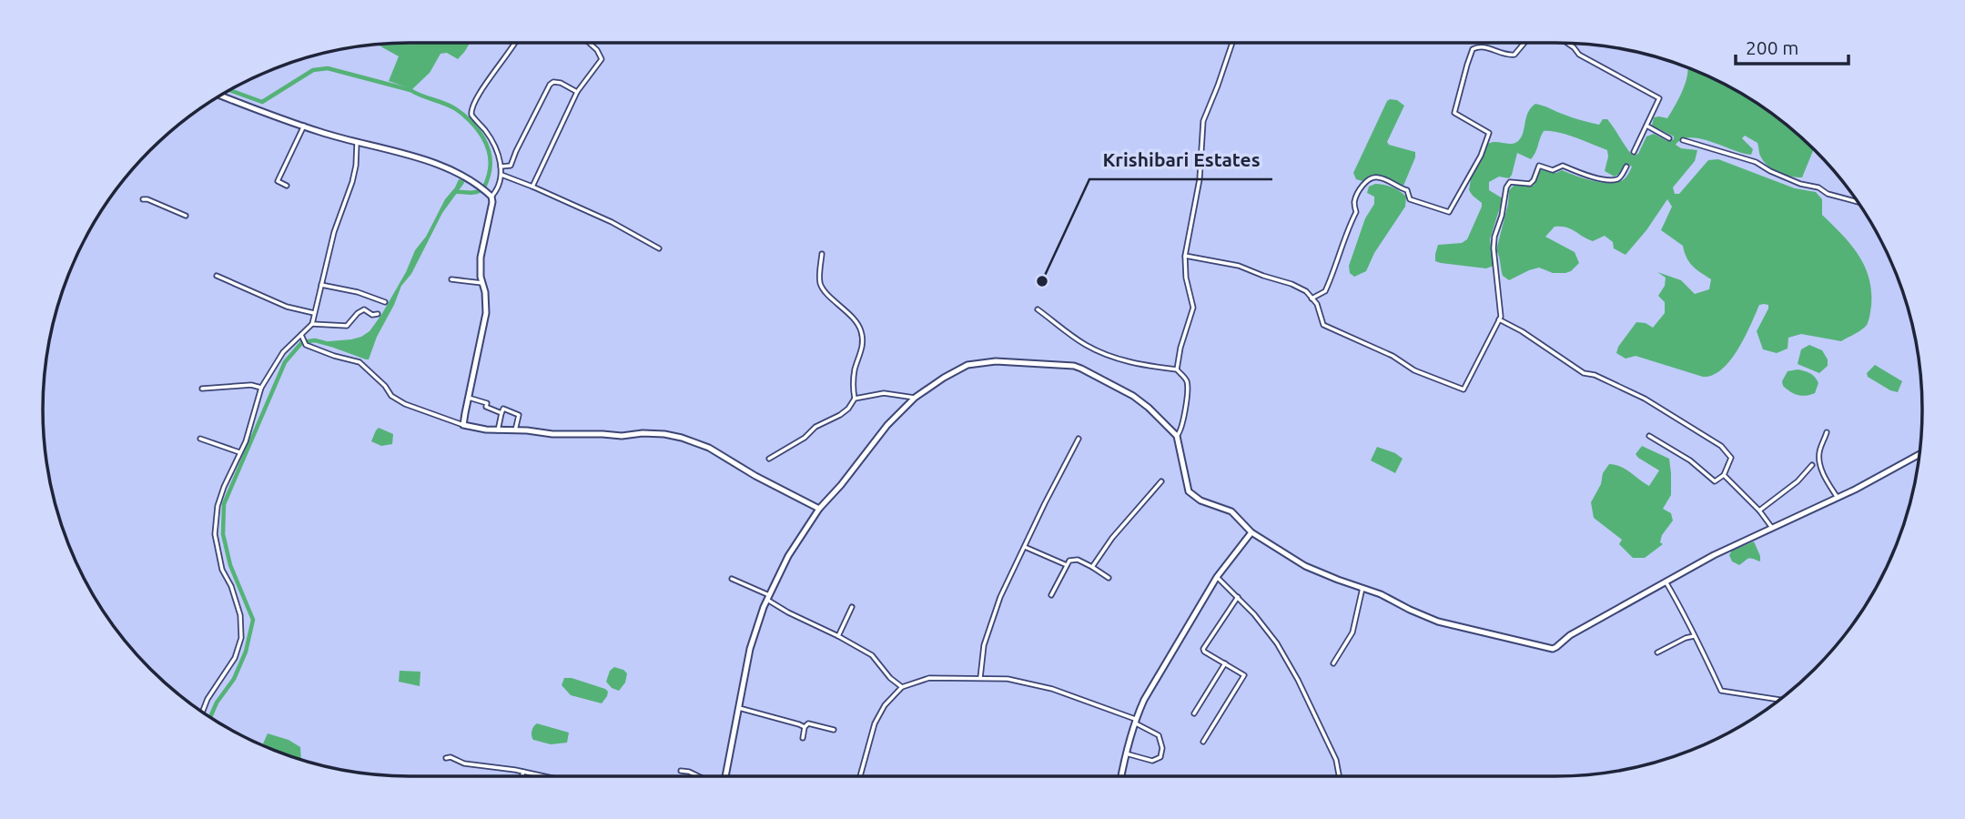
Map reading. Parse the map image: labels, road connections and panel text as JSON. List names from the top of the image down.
{
  "places": ["Krishibari Estates"],
  "scale_bar": "200 m"
}
